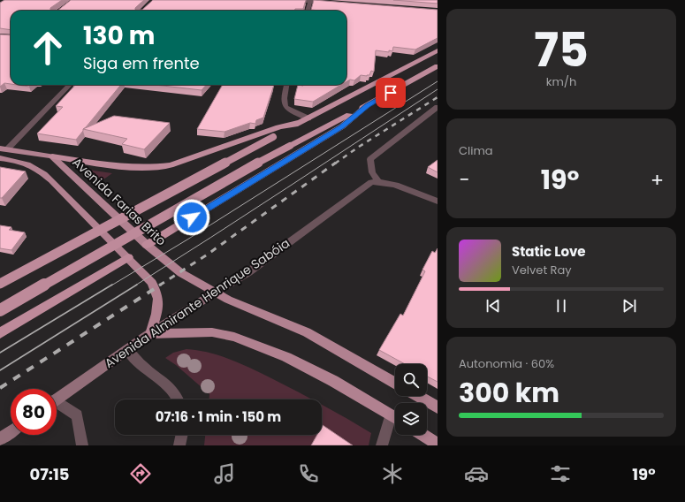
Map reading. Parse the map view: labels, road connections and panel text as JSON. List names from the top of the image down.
{
  "streets": {
    "main road": ["Avenida Farias Brito", "Avenida Almirante Henrique Sabóia"]
  },
  "crossings": [
    ["Avenida Farias Brito", "Avenida Almirante Henrique Sabóia"]
  ],
  "page": {
    "tile": [
      ["75", "km/h"],
      "Clima",
      ["Autonomia · 60%", "300 km"]
    ],
    "turn": ["130 m", "Siga em frente"],
    "heat": ["−", "19°", "+"],
    "song": ["Static Love", "Velvet Ray"],
    "limit": "80",
    "trip": "07:16 · 1 min · 150 m",
    "tabs": ["07:15", "19°"]
  }
}
